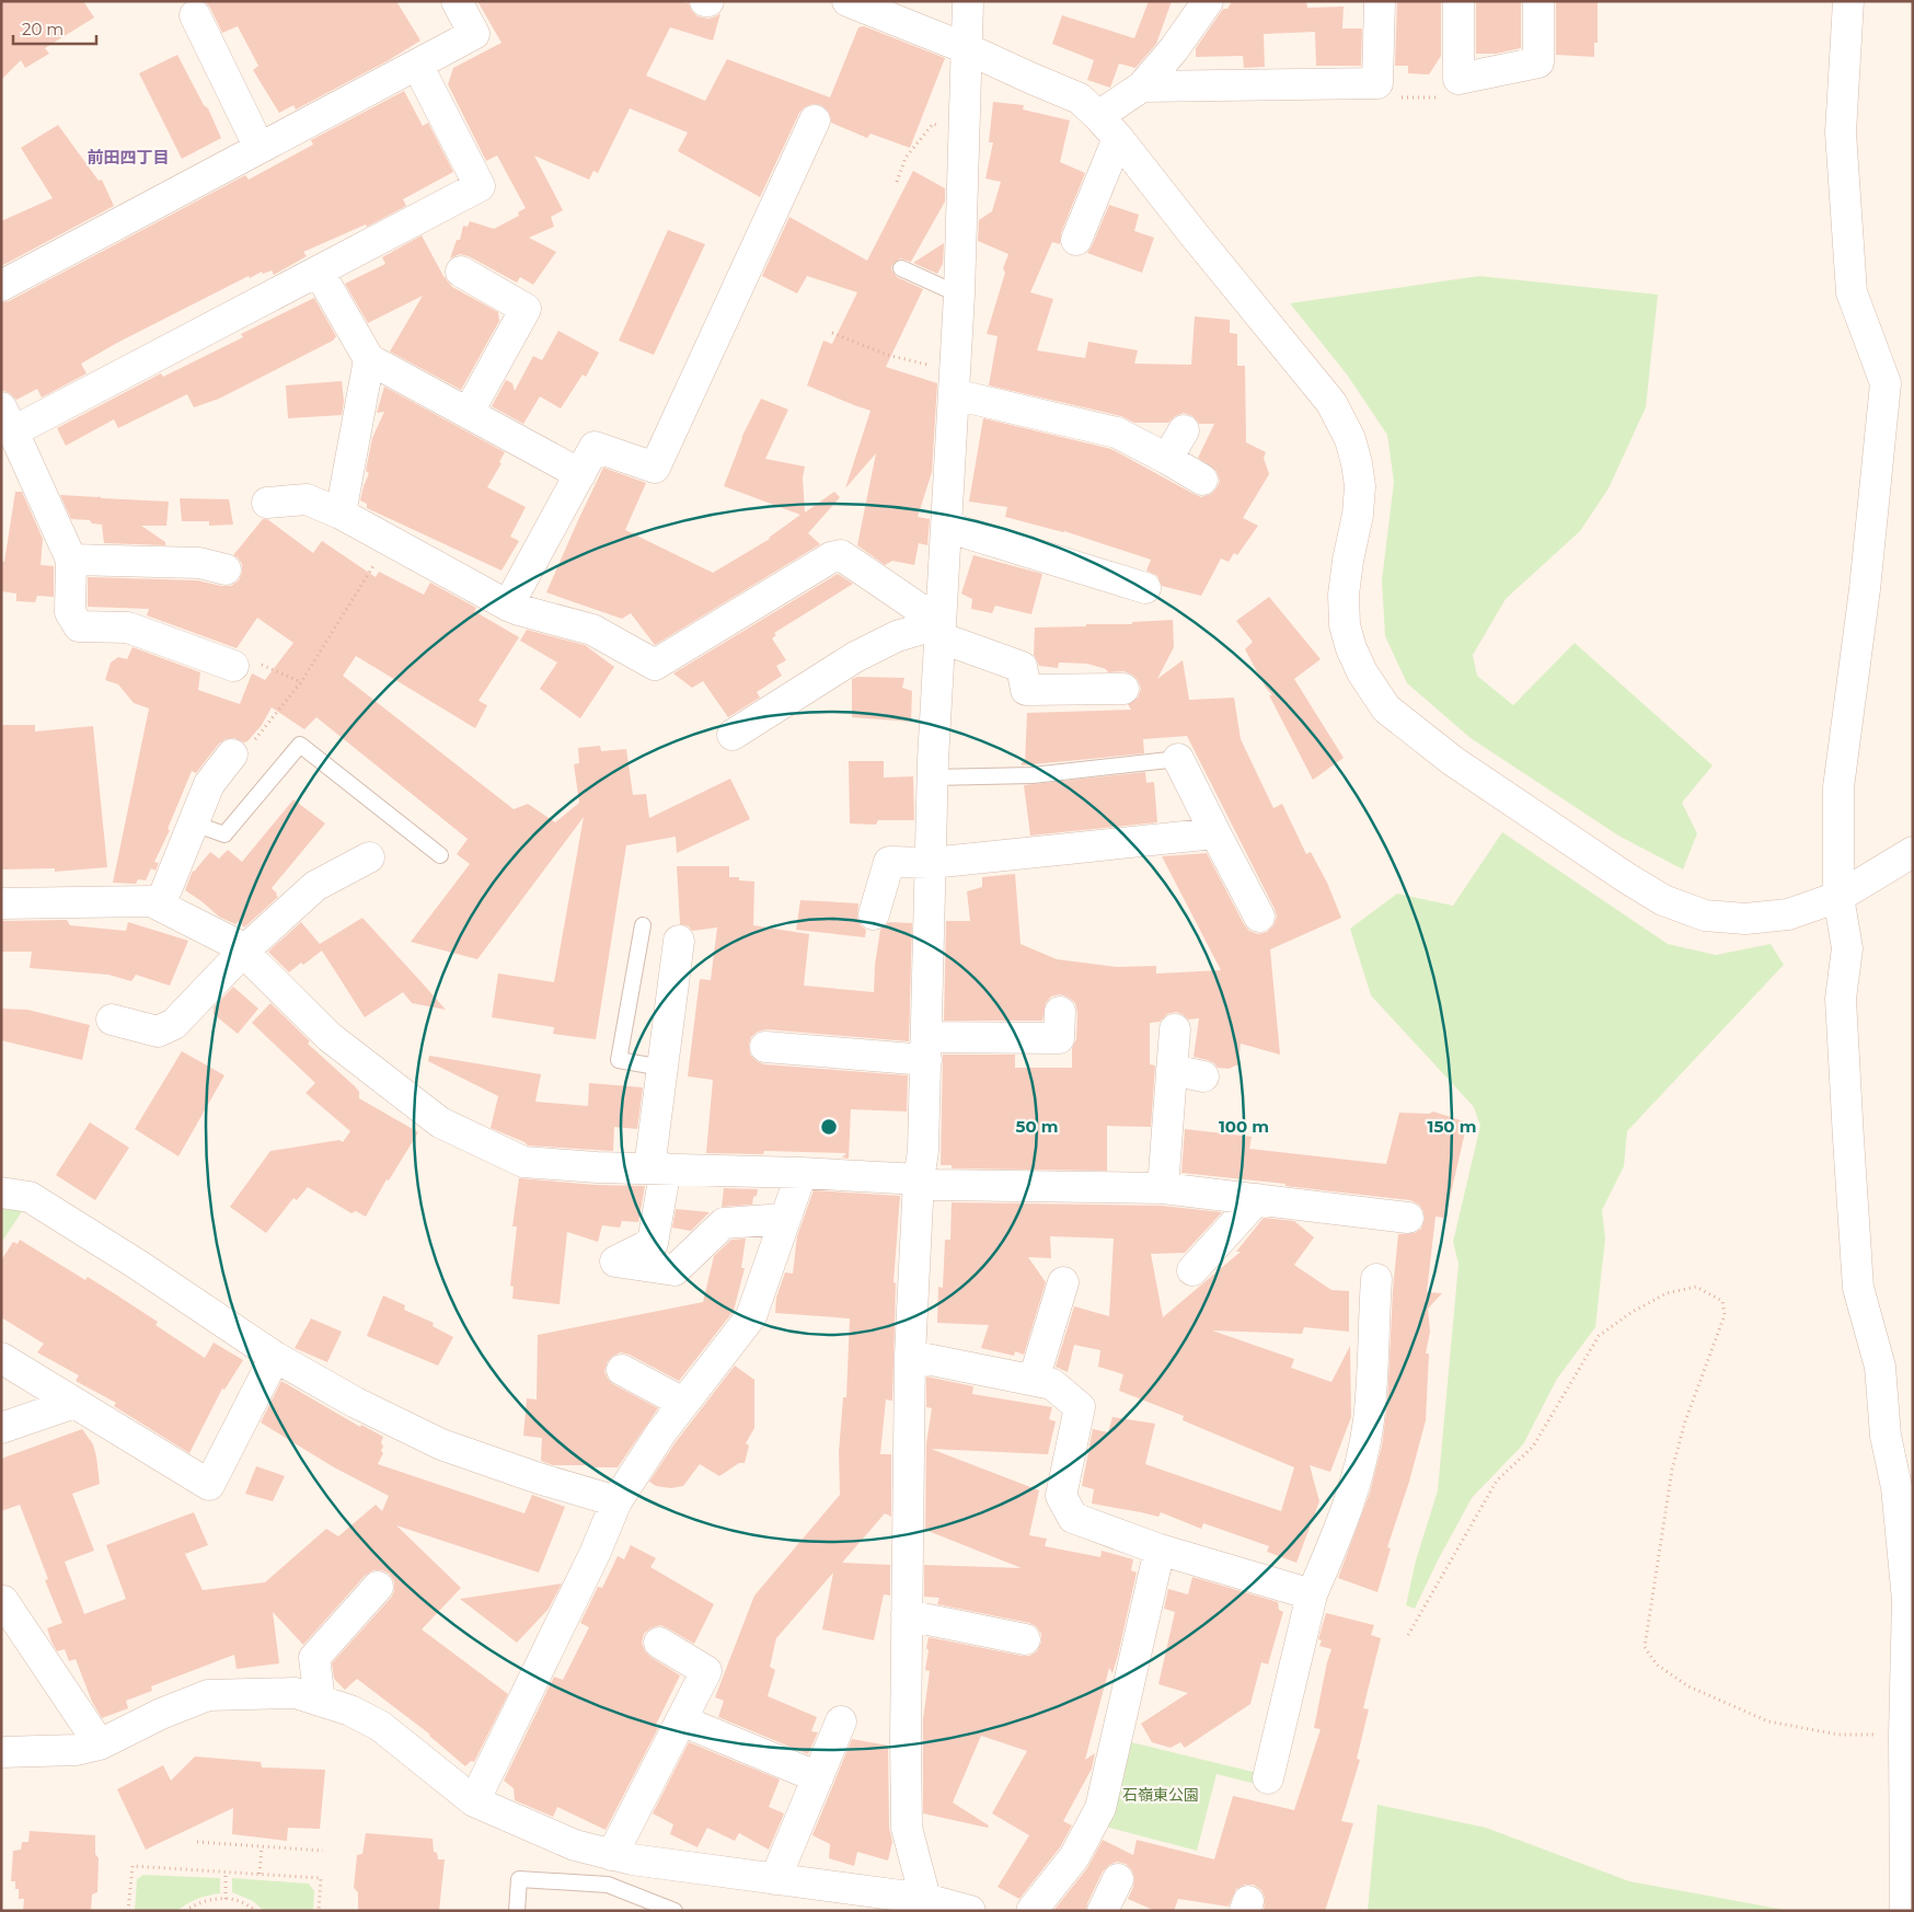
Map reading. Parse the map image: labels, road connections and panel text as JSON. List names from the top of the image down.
{
  "districts": ["前田四丁目"],
  "parks": ["石嶺東公園"],
  "scale_bar": "20 m",
  "rings": ["50 m", "100 m", "150 m"]
}
